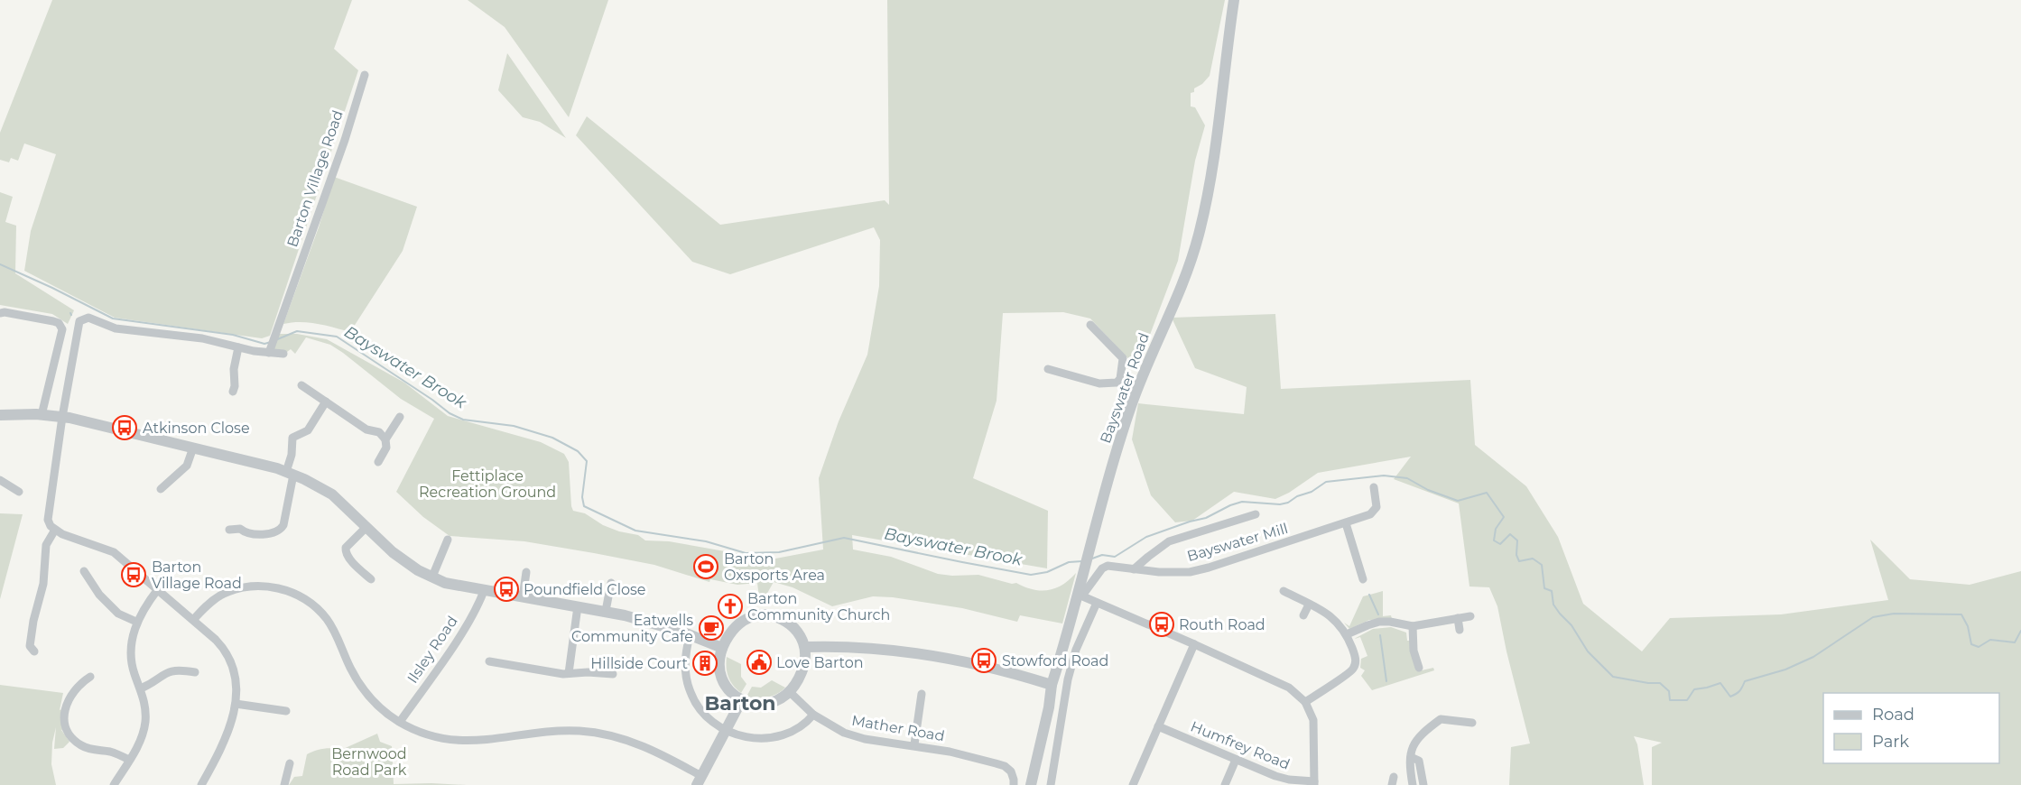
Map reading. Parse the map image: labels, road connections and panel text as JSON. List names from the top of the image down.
{
  "streets": {
    "street": [
      "Barton Village Road",
      "Bayswater Road",
      "Bayswater Mill",
      "Ilsley Road",
      "Mather Road",
      "Humfrey Road"
    ]
  },
  "crossings": [
    ["Bayswater Road", "Bayswater Mill"]
  ],
  "districts": ["Barton"],
  "water": ["Bayswater Brook"],
  "parks": ["Fettiplace Recreation Ground", "Bernwood Road Park"],
  "places": {
    "bus stop": [
      "Atkinson Close",
      "Barton Village Road",
      "Poundfield Close",
      "Routh Road",
      "Stowford Road"
    ],
    "sports": ["Barton Oxsports Area"],
    "church": ["Barton Community Church"],
    "cafe": ["Eatwells Community Cafe"],
    "public building": ["Love Barton"],
    "building": ["Hillside Court"]
  },
  "legend": ["Road", "Park"]
}
